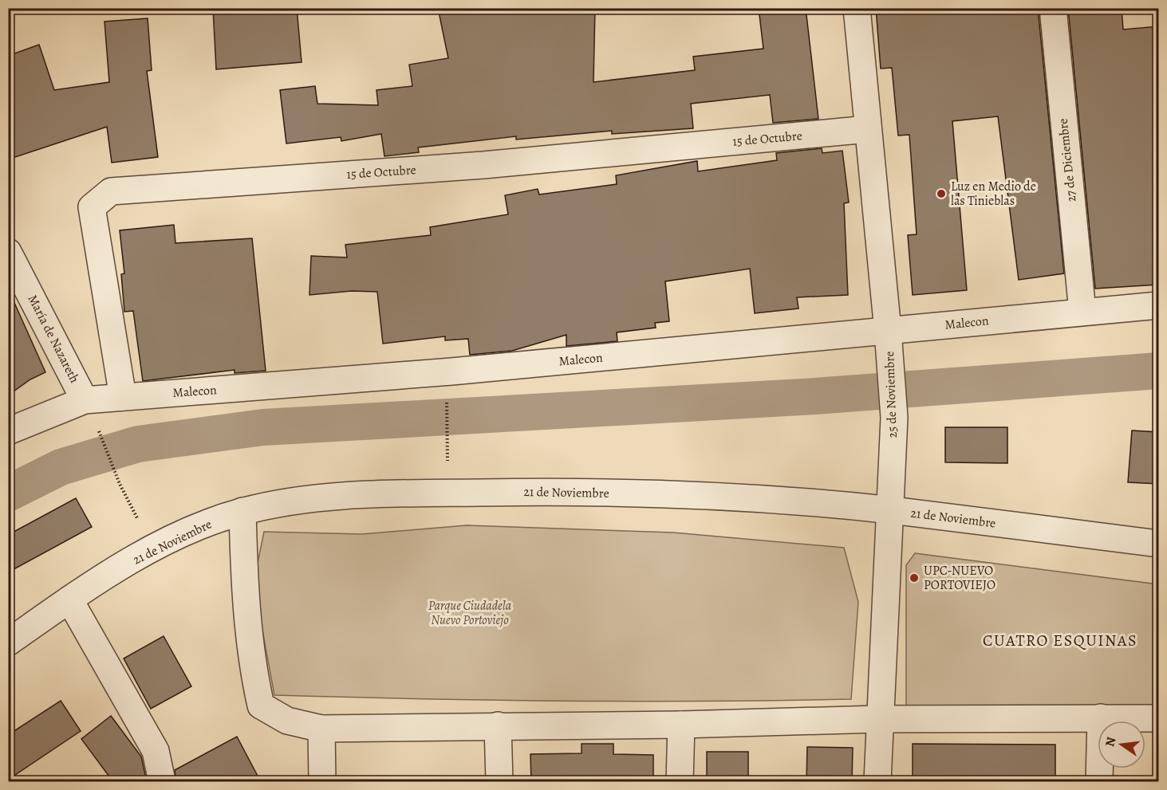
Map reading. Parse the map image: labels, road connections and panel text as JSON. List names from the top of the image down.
{
  "streets": {
    "street": [
      "15 de Octubre",
      "27 de Diciembre",
      "Malecon",
      "María de Nazareth",
      "25 de Noviembre",
      "21 de Noviembre"
    ]
  },
  "crossings": [
    ["15 de Octubre", "Malecon"],
    ["15 de Octubre", "25 de Noviembre"],
    ["27 de Diciembre", "Malecon"],
    ["Malecon", "María de Nazareth"],
    ["Malecon", "25 de Noviembre"],
    ["25 de Noviembre", "21 de Noviembre"]
  ],
  "districts": ["CUATRO ESQUINAS"],
  "parks": ["Parque Ciudadela Nuevo Portoviejo"],
  "places": ["Luz en Medio de las Tinieblas", "UPC-NUEVO PORTOVIEJO"],
  "north": "left"
}
